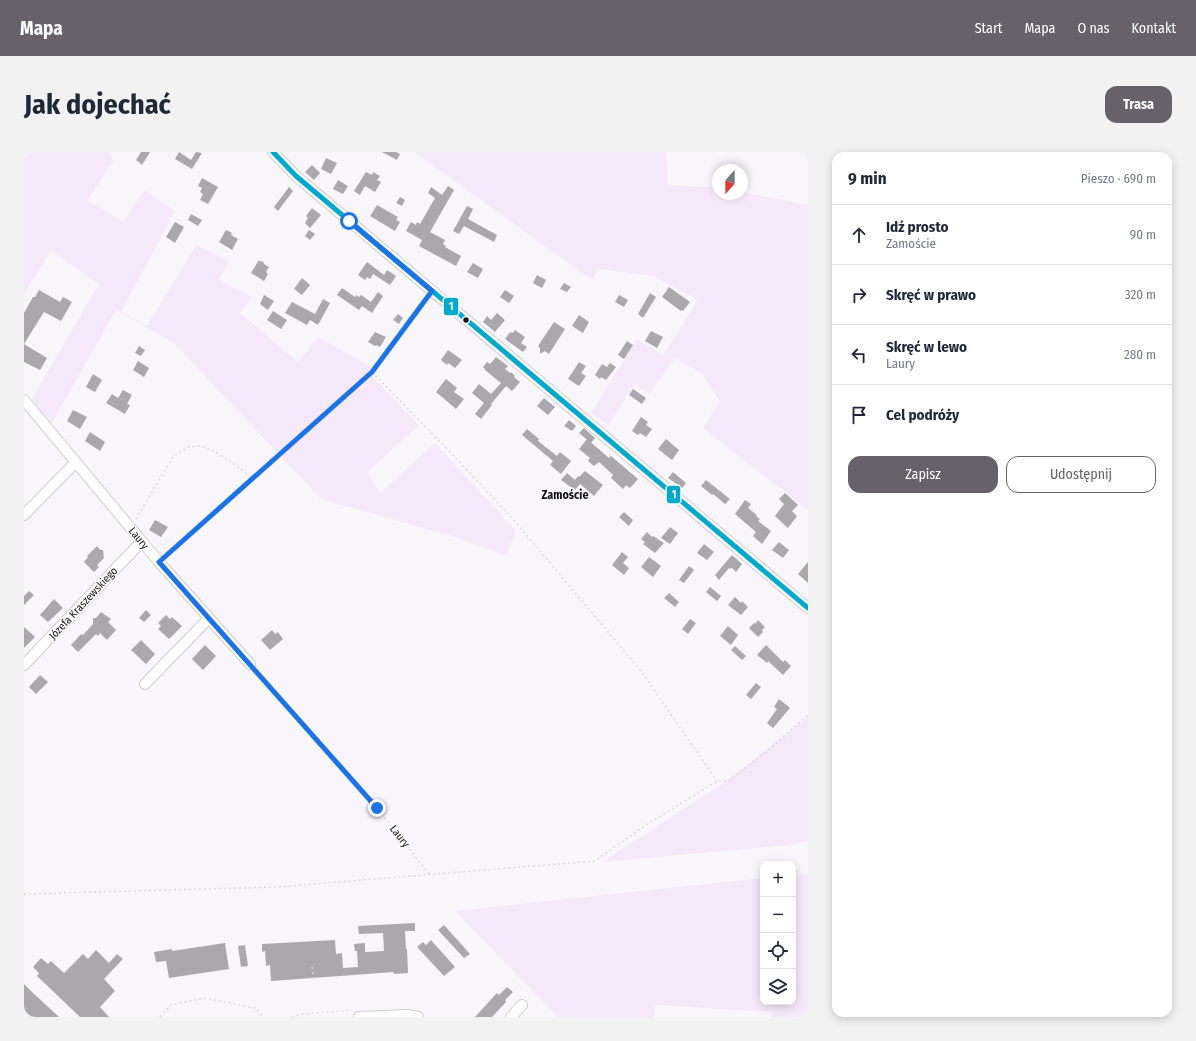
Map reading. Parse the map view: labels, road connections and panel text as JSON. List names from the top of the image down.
{
  "streets": {
    "street": ["Laury", "Józefa Kraszewskiego"]
  },
  "crossings": [
    ["Laury", "Józefa Kraszewskiego"]
  ],
  "districts": ["Zamoście"],
  "lines": ["transit line 1"],
  "north": "bottom",
  "page": {
    "header": "Mapa",
    "nav": [
      "Start",
      "Mapa",
      "O nas",
      "Kontakt"
    ],
    "buttons": [
      "Trasa",
      ["Zapisz", "Udostępnij"]
    ],
    "title": "Jak dojechać",
    "heading": ["9 min", "Pieszo · 690 m"],
    "list": [
      ["Idź prosto", "Zamoście", "90 m"],
      ["Skręć w prawo", "320 m"],
      ["Skręć w lewo", "Laury", "280 m"],
      "Cel podróży"
    ],
    "map_buttons": ["+", "−"]
  }
}
